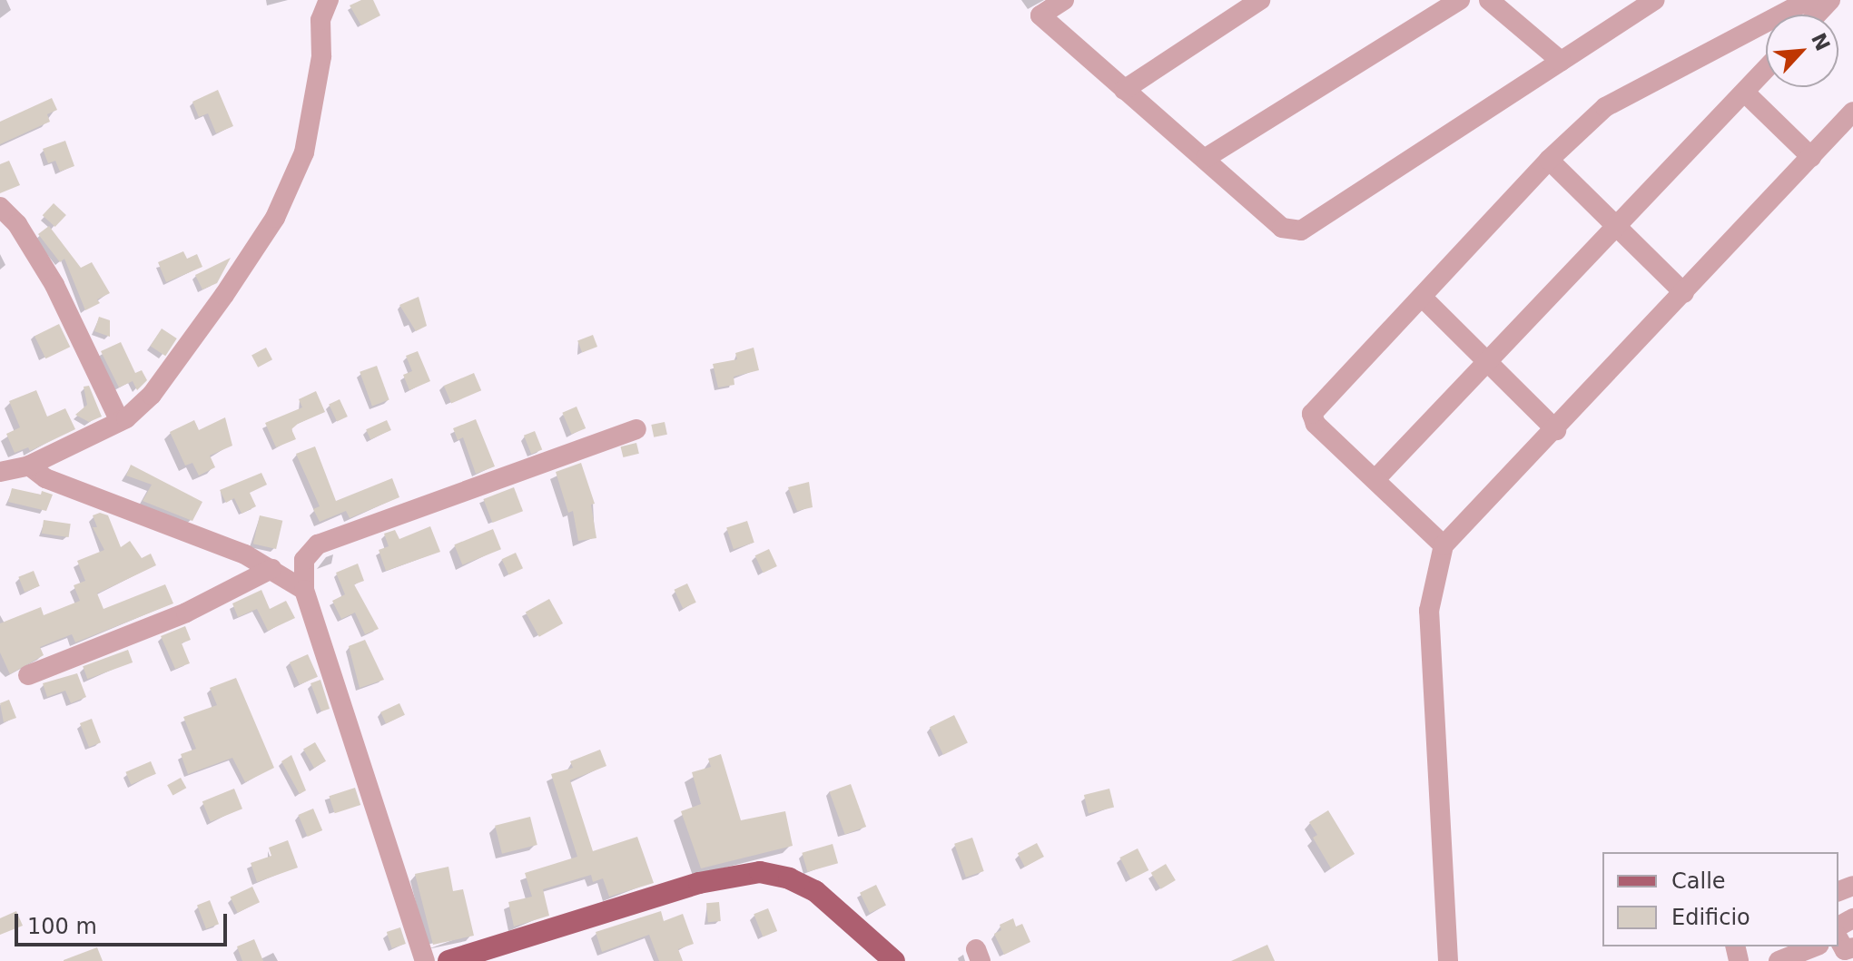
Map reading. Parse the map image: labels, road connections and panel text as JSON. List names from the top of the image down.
{
  "legend": ["Calle", "Edificio"],
  "scale_bar": "100 m",
  "north": "top right"
}
